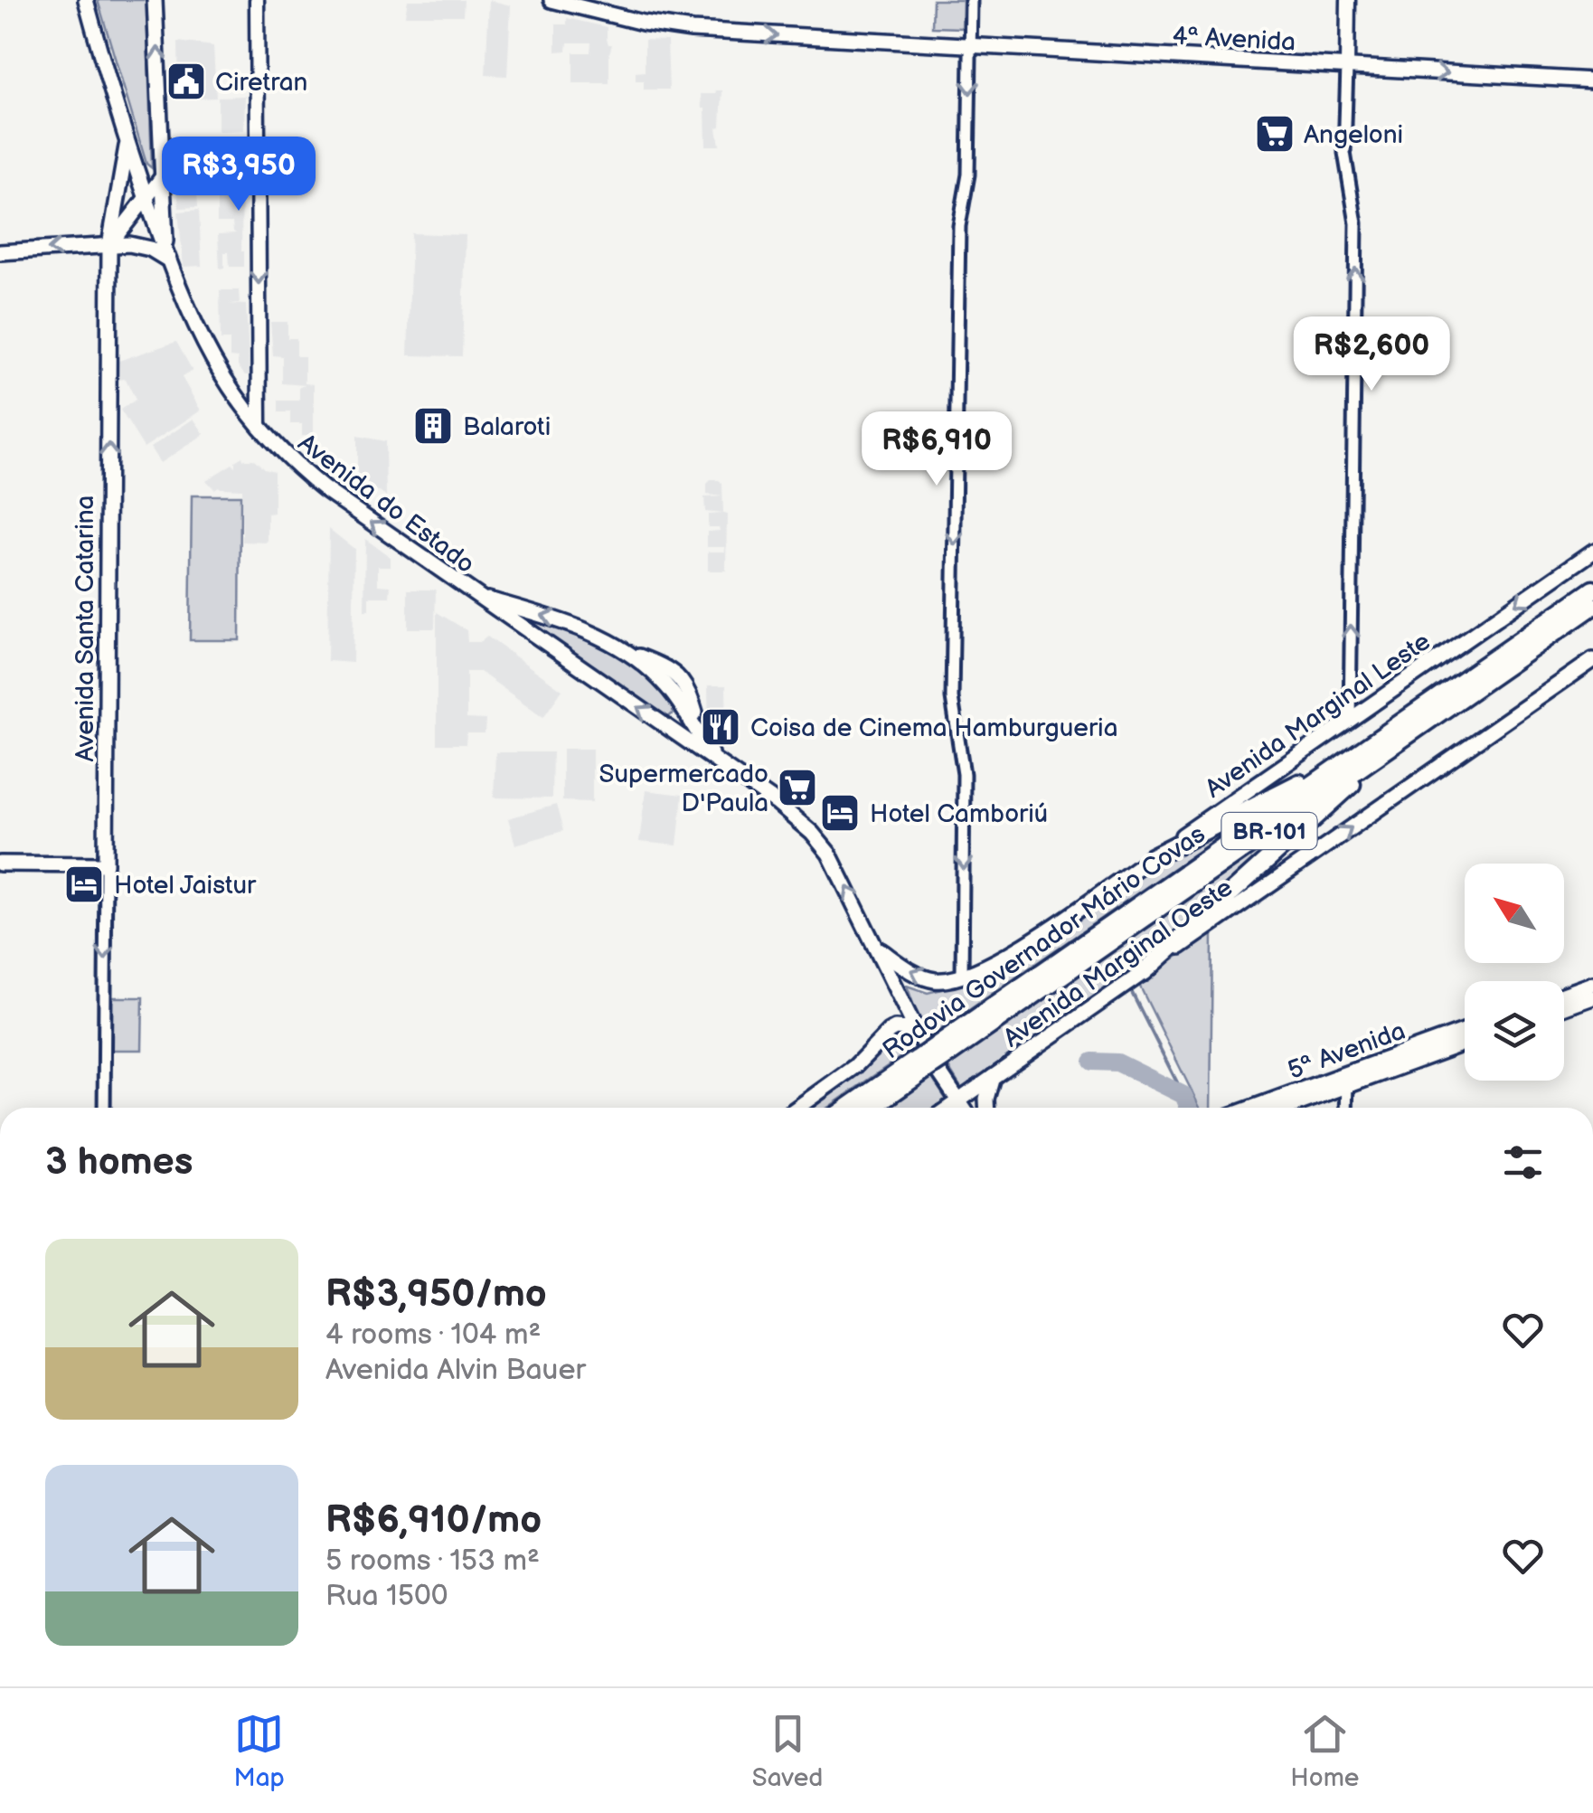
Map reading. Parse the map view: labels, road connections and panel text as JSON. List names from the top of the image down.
{
  "streets": {
    "highway": ["BR-101", "Rodovia Governador Mário Covas"],
    "main road": [
      "4ª Avenida",
      "Avenida do Estado",
      "Avenida Santa Catarina",
      "Avenida Marginal Leste",
      "Avenida Marginal Oeste",
      "5ª Avenida"
    ]
  },
  "crossings": [
    ["Avenida do Estado", "Avenida Santa Catarina"],
    ["Avenida do Estado", "Avenida Marginal Leste"],
    ["Avenida do Estado", "Rodovia Governador Mário Covas"]
  ],
  "one_way": [
    "4ª Avenida",
    "Avenida do Estado",
    "Avenida Marginal Leste",
    "Avenida Marginal Oeste"
  ],
  "places": {
    "public building": ["Ciretran"],
    "supermarket": ["Angeloni", "Supermercado D'Paula"],
    "building": ["Balaroti"],
    "restaurant": ["Coisa de Cinema Hamburgueria"],
    "hotel": ["Hotel Camboriú", "Hotel Jaistur"]
  },
  "north": "top left",
  "page": {
    "price": ["R$3,950", "R$2,600", "R$6,910"],
    "heading": "3 homes",
    "list": [
      {
        "name": "R$3,950/mo",
        "note": "4 rooms · 104 m² · Avenida Alvin Bauer"
      },
      {
        "name": "R$6,910/mo",
        "note": "5 rooms · 153 m² · Rua 1500"
      }
    ],
    "tabs": ["Map", "Saved", "Home"]
  }
}
